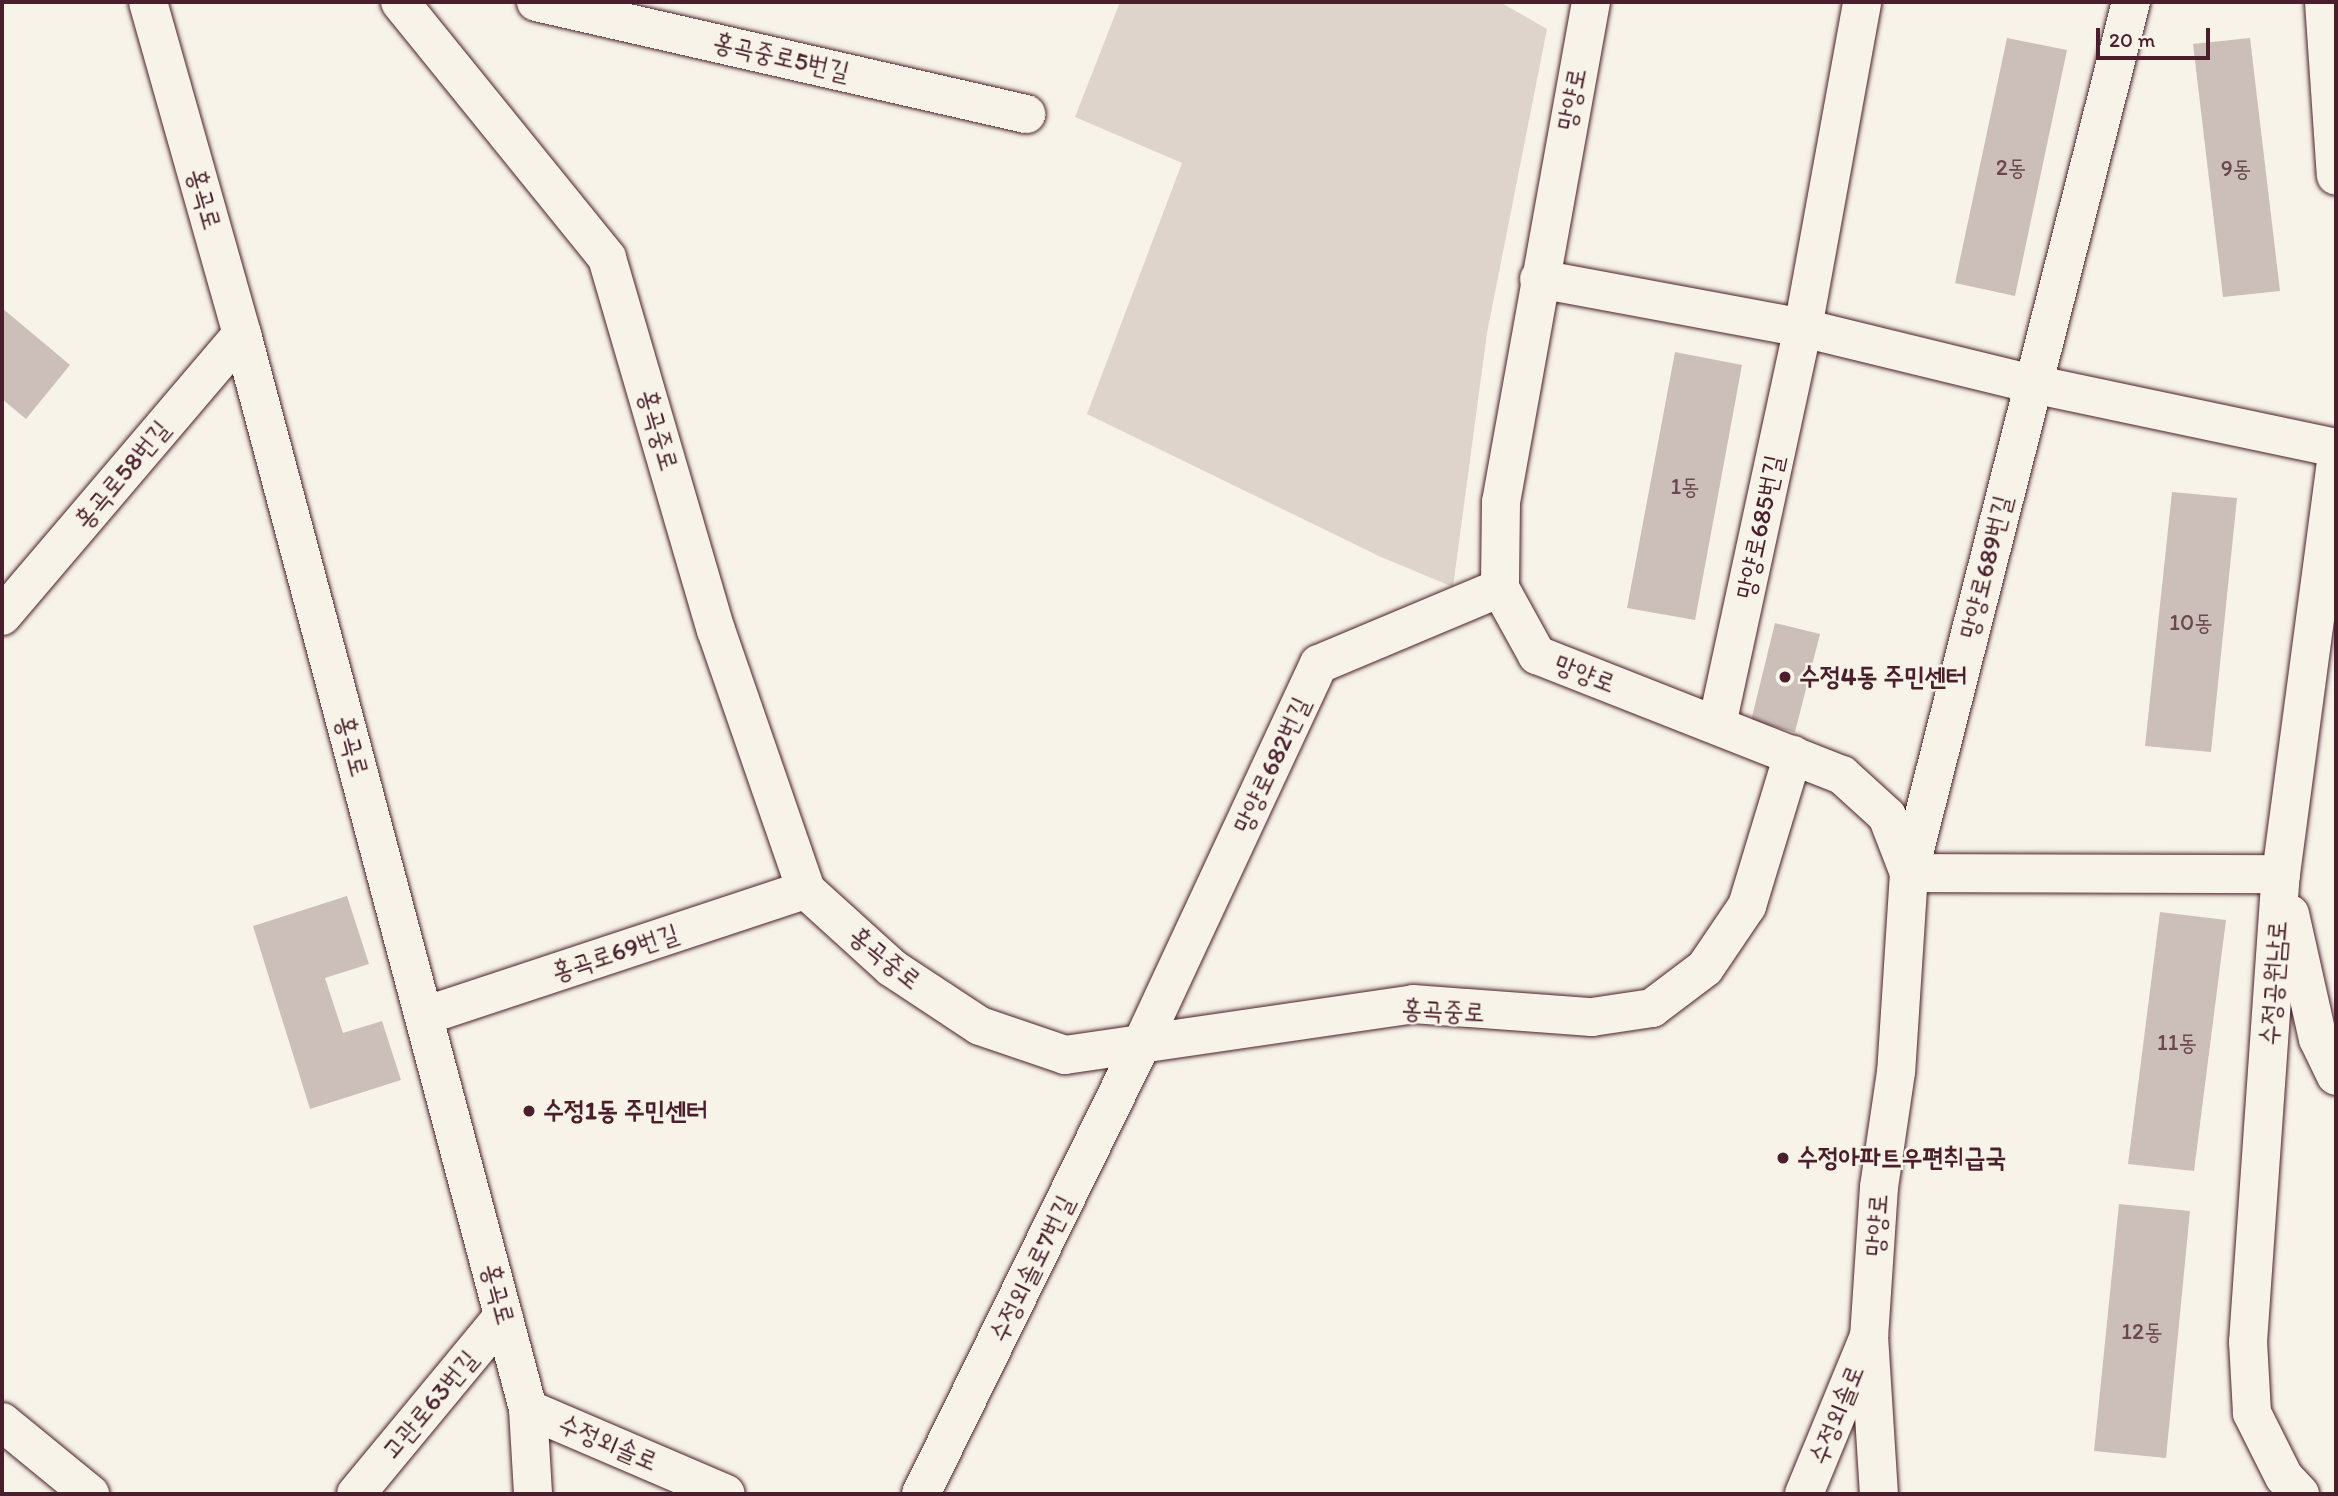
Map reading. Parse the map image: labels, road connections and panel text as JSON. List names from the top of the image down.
{
  "streets": {
    "street": [
      "홍곡중로5번길",
      "망양로",
      "홍곡로",
      "홍곡중로",
      "홍곡로58번길",
      "망양로685번길",
      "망양로689번길",
      "망양로682번길",
      "홍곡로69번길",
      "수정공원남로",
      "수정외솔로7번길",
      "고관로63번길",
      "수정외솔로"
    ]
  },
  "crossings": [
    ["망양로", "홍곡중로"],
    ["망양로", "망양로685번길"],
    ["망양로", "망양로689번길"],
    ["망양로", "망양로682번길"],
    ["망양로", "수정외솔로"],
    ["홍곡로", "홍곡로58번길"],
    ["홍곡로", "홍곡로69번길"],
    ["홍곡로", "고관로63번길"],
    ["홍곡로", "수정외솔로"],
    ["홍곡중로", "망양로682번길"],
    ["홍곡중로", "홍곡로69번길"],
    ["홍곡중로", "수정외솔로7번길"],
    ["망양로682번길", "수정외솔로7번길"]
  ],
  "places": ["수정4동 주민센터", "수정1동 주민센터", "수정아파트우편취급국"],
  "house_numbers": [
    "2동",
    "9동",
    "1동",
    "10동",
    "11동",
    "12동"
  ],
  "scale_bar": "20 m"
}
